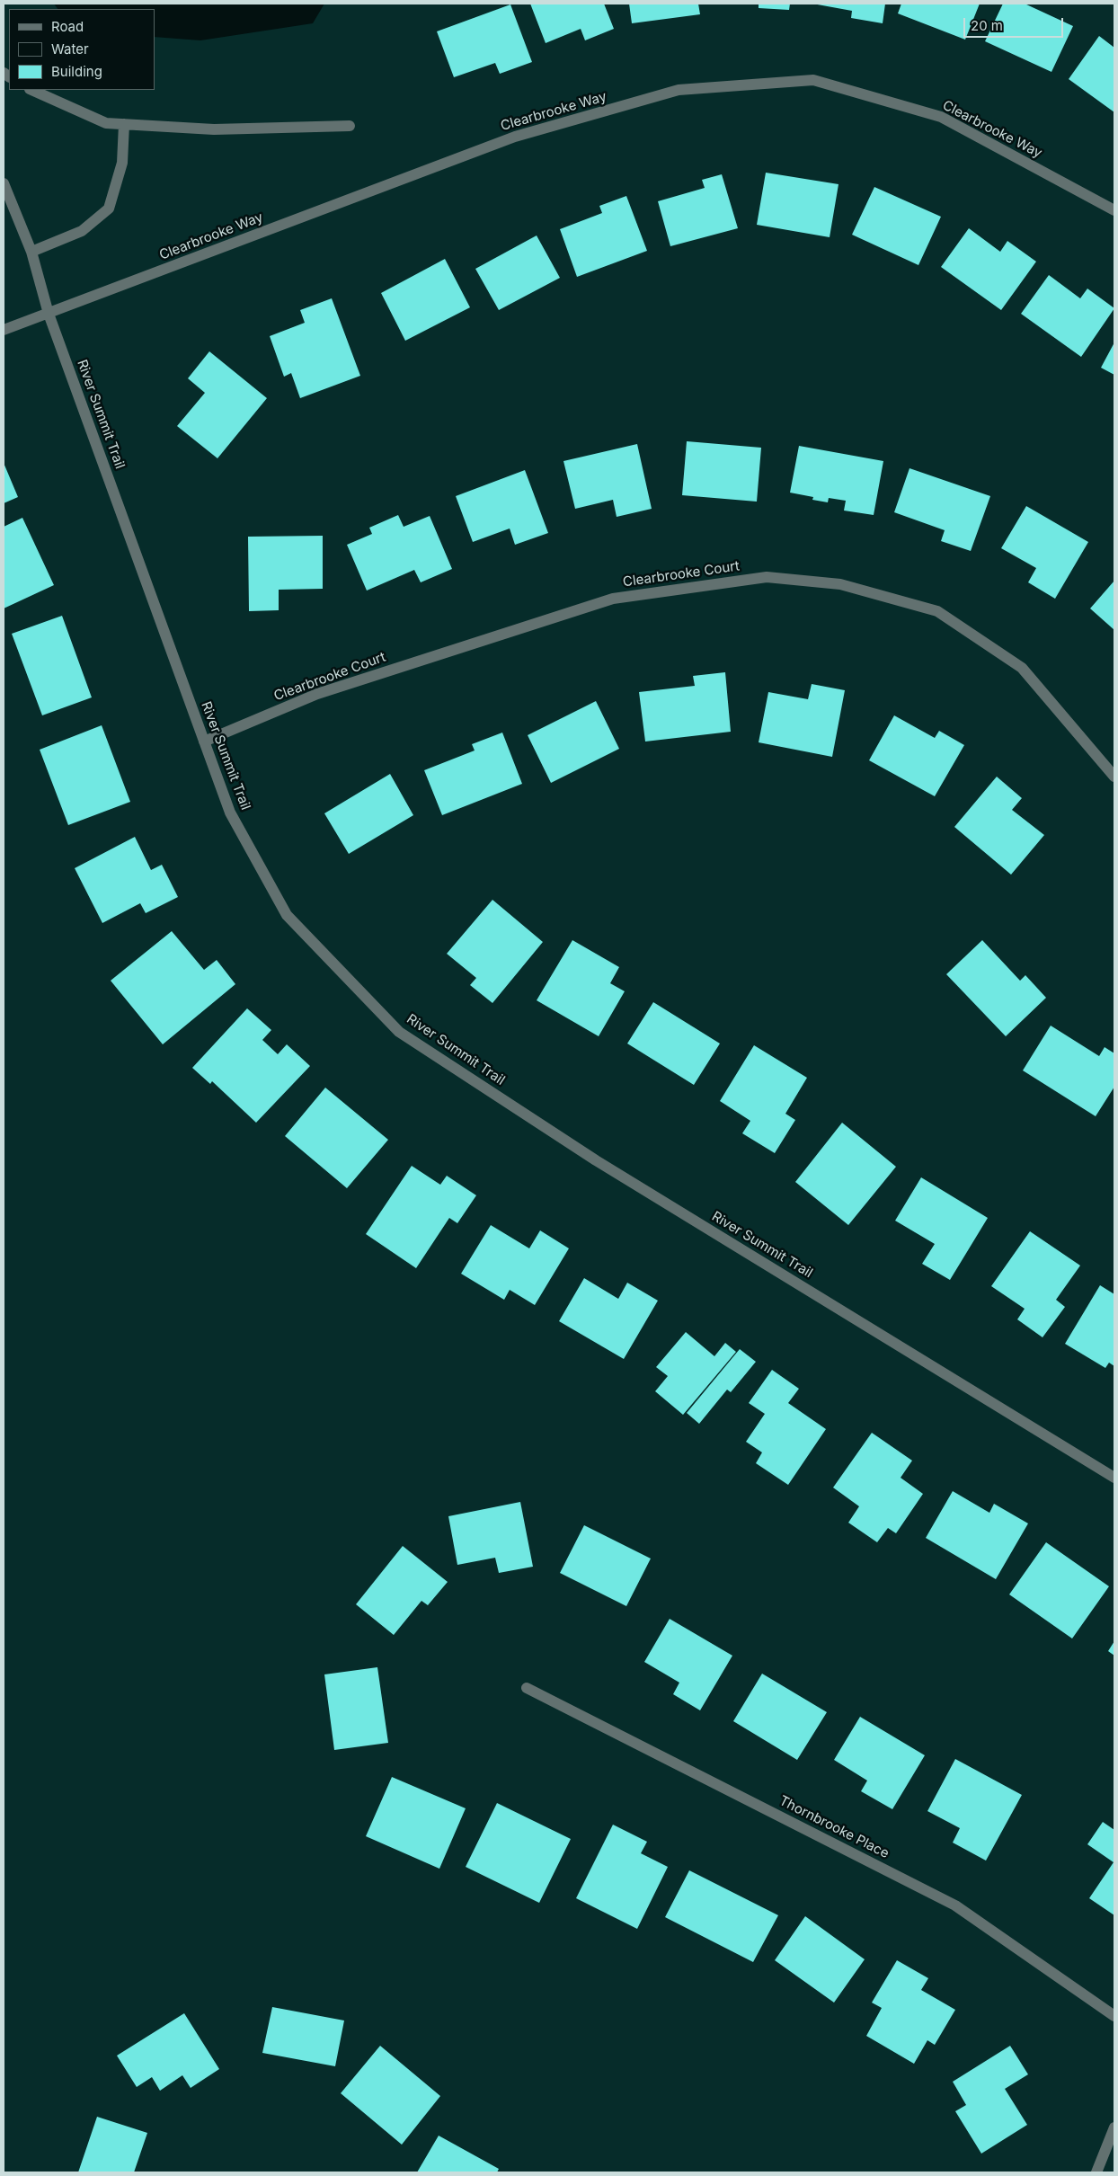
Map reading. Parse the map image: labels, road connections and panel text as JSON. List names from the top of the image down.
{
  "streets": {
    "street": [
      "Clearbrooke Way",
      "River Summit Trail",
      "Clearbrooke Court",
      "Thornbrooke Place"
    ]
  },
  "crossings": [
    ["Clearbrooke Way", "River Summit Trail"],
    ["River Summit Trail", "Clearbrooke Court"]
  ],
  "legend": ["Road", "Water", "Building"],
  "scale_bar": "20 m"
}
